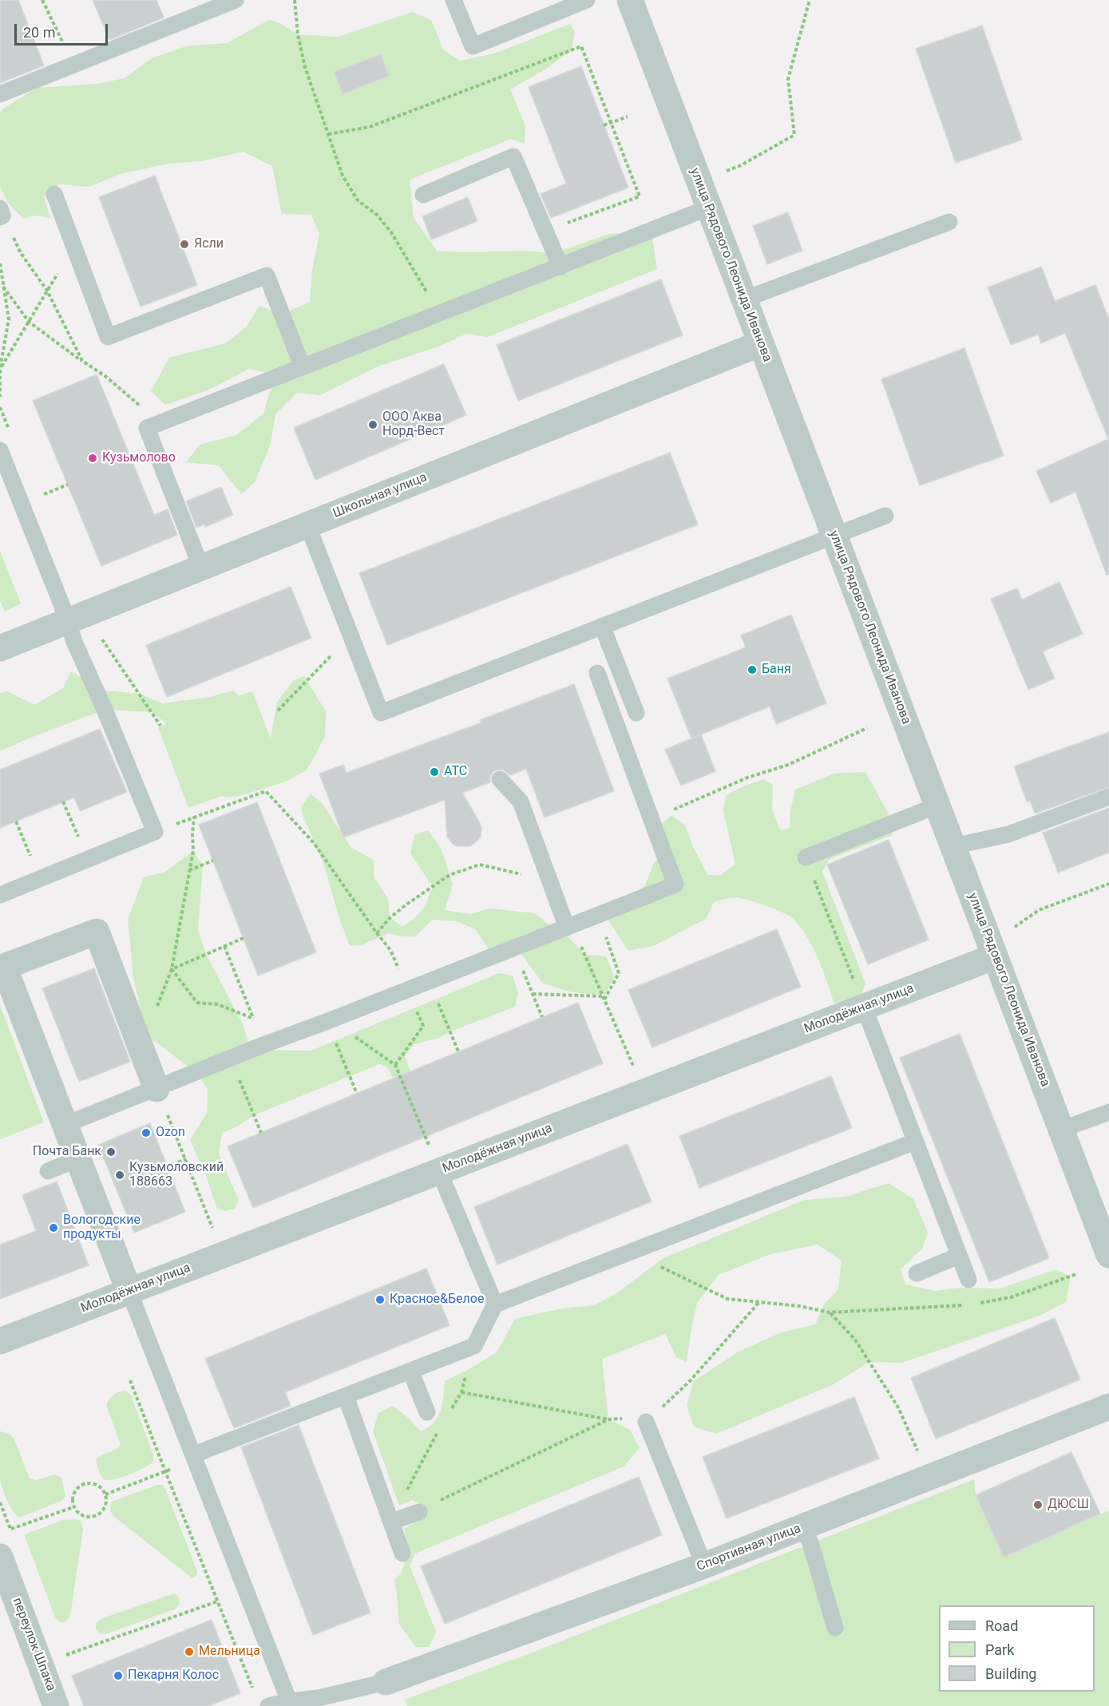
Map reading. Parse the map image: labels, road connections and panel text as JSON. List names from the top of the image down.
{
  "streets": {
    "street": [
      "улица Рядового Леонида Иванова",
      "Школьная улица",
      "Молодёжная улица",
      "Спортивная улица",
      "переулок Шпака"
    ]
  },
  "crossings": [
    ["улица Рядового Леонида Иванова", "Школьная улица"],
    ["улица Рядового Леонида Иванова", "Молодёжная улица"]
  ],
  "places": [
    "Ясли",
    "ООО Аква Норд-Вест",
    "Кузьмолово",
    "Баня",
    "АТС",
    "Ozon",
    "Почта Банк",
    "Кузьмоловский 188663",
    "Вологодские продукты",
    "Красное&Белое",
    "ДЮСШ",
    "Мельница",
    "Пекарня Колос"
  ],
  "legend": ["Road", "Park", "Building"],
  "scale_bar": "20 m"
}
